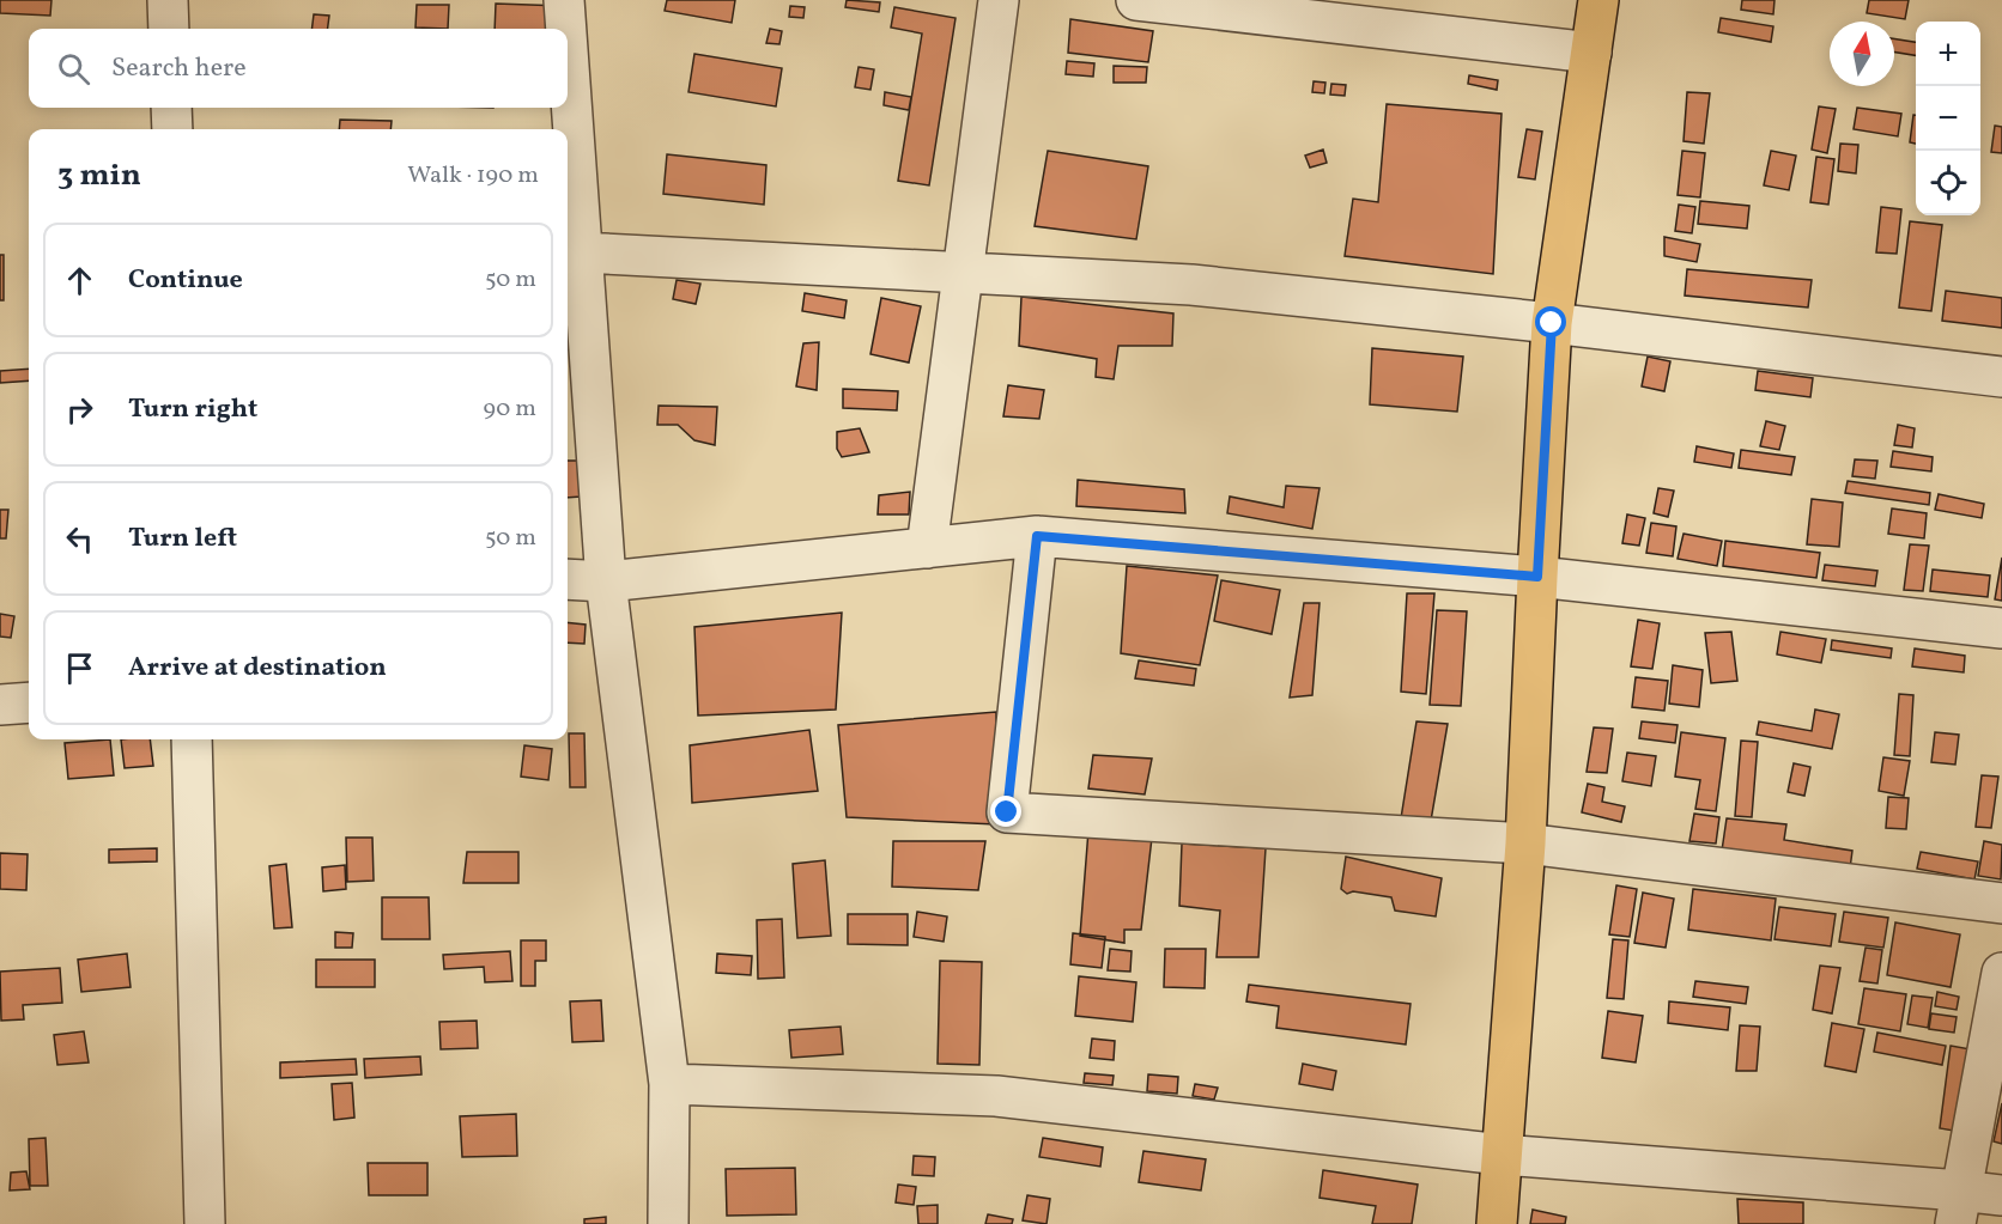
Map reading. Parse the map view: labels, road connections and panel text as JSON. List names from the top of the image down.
{
  "north": "top",
  "page": {
    "map_buttons": ["+", "−"],
    "search": "Search here",
    "heading": ["3 min", "Walk · 190 m"],
    "list": [
      ["Continue", "50 m"],
      ["Turn right", "90 m"],
      ["Turn left", "50 m"],
      "Arrive at destination"
    ]
  }
}
